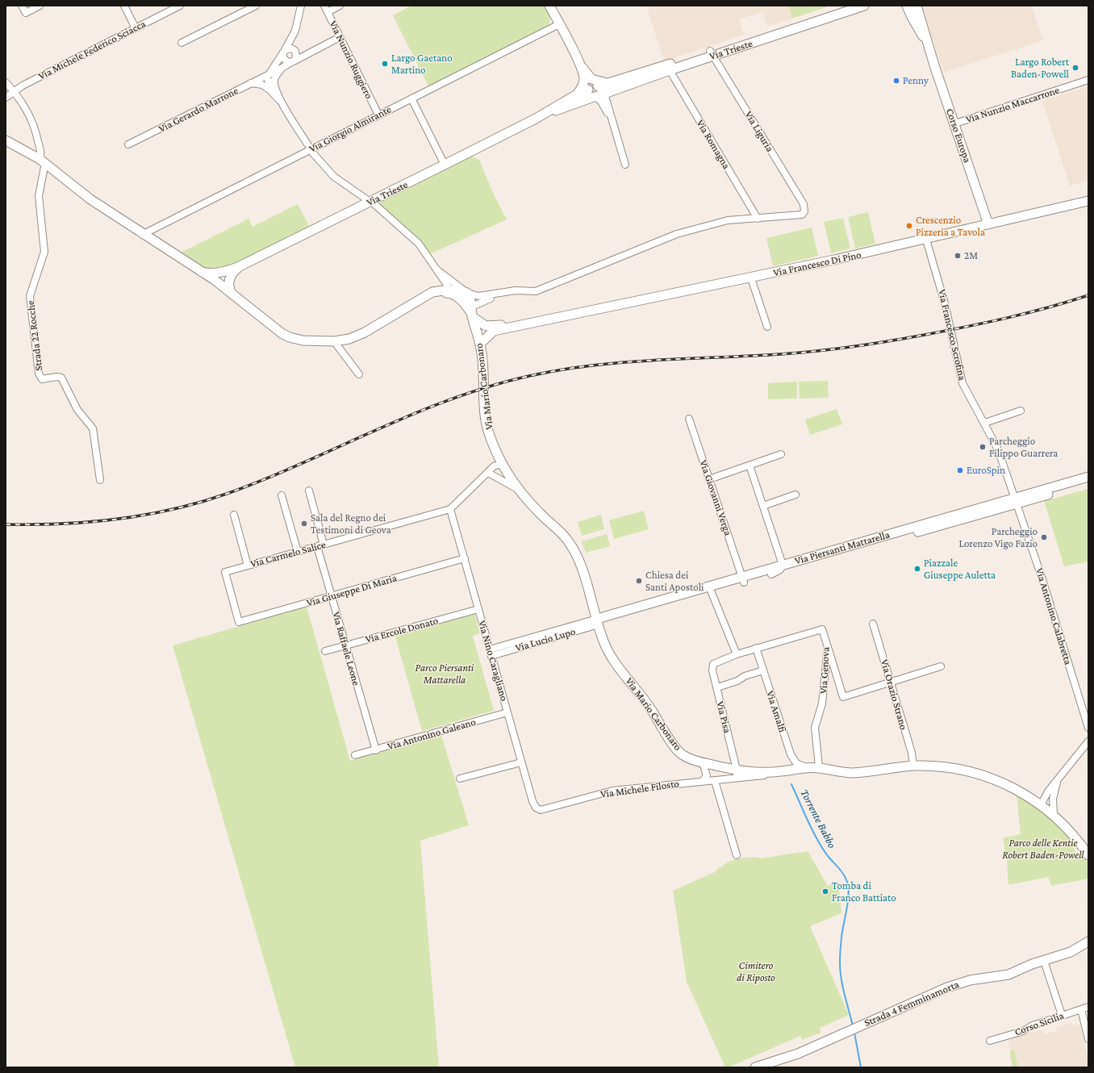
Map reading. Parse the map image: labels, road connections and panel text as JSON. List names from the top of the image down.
{
  "streets": {
    "street": [
      "Via Michele Federico Sciacca",
      "Via Trieste",
      "Via Nunzio Ruggiero",
      "Via Nunzio Maccarrone",
      "Via Gerardo Marrone",
      "Via Giorgio Almirante",
      "Via Liguria",
      "Corso Europa",
      "Via Romagna",
      "Via Francesco Di Pino",
      "Via Francesco Scrofina",
      "Strada 22 Rocche",
      "Via Mario Carbonaro",
      "Via Giovanni Verga",
      "Via Piersanti Mattarella",
      "Via Carmelo Salice",
      "Via Giuseppe Di Maria",
      "Via Antonino Calabretta",
      "Via Ercole Donato",
      "Via Lucio Lupo",
      "Via Raffaele Leone",
      "Via Nino Caragliano",
      "Via Genova",
      "Via Orazio Strano",
      "Via Amalfi",
      "Via Pisa",
      "Via Antonino Galeano",
      "Via Michele Filosto",
      "Strada 4 Femminamorta",
      "Corso Sicilia"
    ]
  },
  "crossings": [
    ["Via Trieste", "Via Liguria"],
    ["Via Trieste", "Via Romagna"],
    ["Via Nunzio Ruggiero", "Via Gerardo Marrone"],
    ["Via Nunzio Ruggiero", "Via Giorgio Almirante"],
    ["Via Nunzio Maccarrone", "Corso Europa"],
    ["Via Liguria", "Via Romagna"],
    ["Corso Europa", "Via Francesco Di Pino"],
    ["Via Francesco Di Pino", "Via Francesco Scrofina"],
    ["Via Francesco Di Pino", "Via Mario Carbonaro"],
    ["Via Francesco Scrofina", "Via Piersanti Mattarella"],
    ["Via Francesco Scrofina", "Via Antonino Calabretta"],
    ["Via Mario Carbonaro", "Via Piersanti Mattarella"],
    ["Via Mario Carbonaro", "Via Lucio Lupo"],
    ["Via Mario Carbonaro", "Via Genova"],
    ["Via Mario Carbonaro", "Via Orazio Strano"],
    ["Via Mario Carbonaro", "Via Amalfi"],
    ["Via Mario Carbonaro", "Via Pisa"],
    ["Via Mario Carbonaro", "Via Michele Filosto"],
    ["Via Giovanni Verga", "Via Piersanti Mattarella"],
    ["Via Piersanti Mattarella", "Via Antonino Calabretta"],
    ["Via Piersanti Mattarella", "Via Lucio Lupo"],
    ["Via Carmelo Salice", "Via Giuseppe Di Maria"],
    ["Via Carmelo Salice", "Via Raffaele Leone"],
    ["Via Carmelo Salice", "Via Nino Caragliano"],
    ["Via Giuseppe Di Maria", "Via Raffaele Leone"],
    ["Via Giuseppe Di Maria", "Via Nino Caragliano"],
    ["Via Ercole Donato", "Via Raffaele Leone"],
    ["Via Ercole Donato", "Via Nino Caragliano"],
    ["Via Lucio Lupo", "Via Nino Caragliano"],
    ["Via Raffaele Leone", "Via Antonino Galeano"],
    ["Via Nino Caragliano", "Via Antonino Galeano"],
    ["Via Nino Caragliano", "Via Michele Filosto"],
    ["Via Genova", "Via Amalfi"],
    ["Via Genova", "Via Pisa"],
    ["Via Pisa", "Via Michele Filosto"]
  ],
  "water": ["Torrente Babbo"],
  "parks": ["Parco Piersanti Mattarella", "Parco delle Kentie Robert Baden-Powell", "Cimitero di Riposto"],
  "places": [
    "Largo Gaetano Martino",
    "Largo Robert Baden-Powell",
    "Penny",
    "Crescenzio Pizzeria a Tavola",
    "2M",
    "Parcheggio Filippo Guarrera",
    "EuroSpin",
    "Sala del Regno dei Testimoni di Geova",
    "Parcheggio Lorenzo Vigo Fazio",
    "Piazzale Giuseppe Auletta",
    "Chiesa dei Santi Apostoli",
    "Tomba di Franco Battiato"
  ]
}
